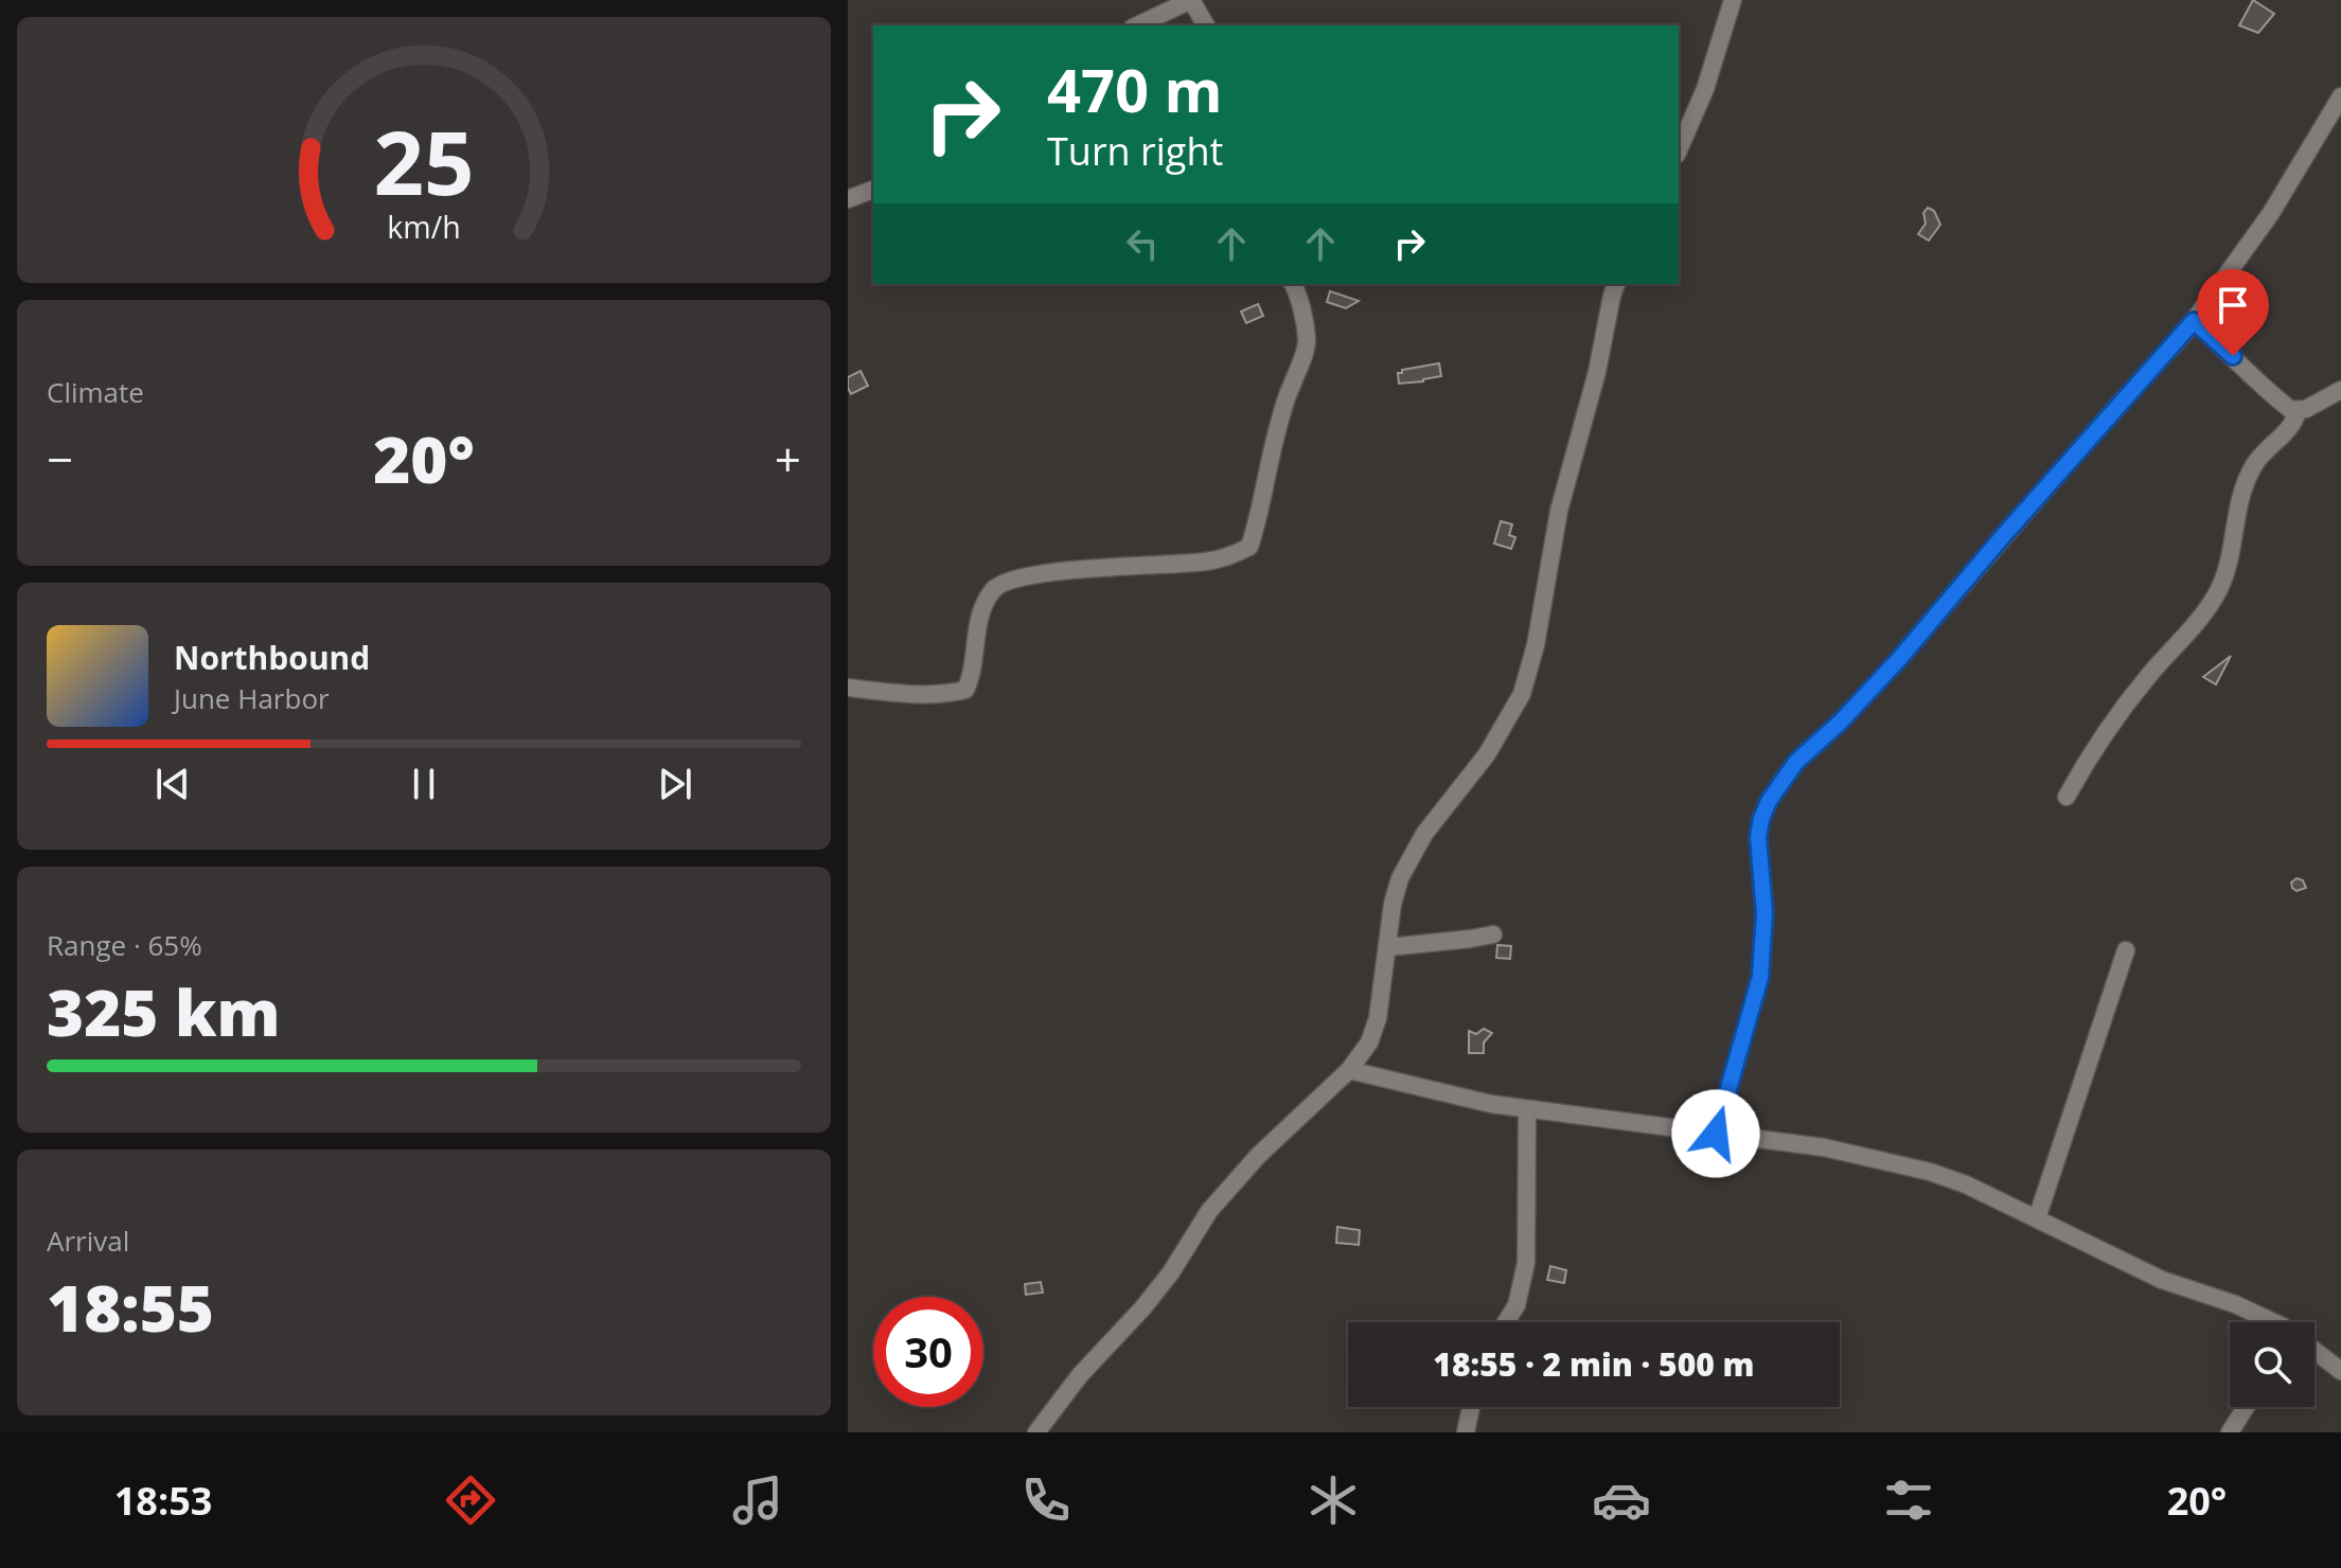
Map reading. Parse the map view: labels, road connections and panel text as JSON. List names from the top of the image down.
{
  "page": {
    "turn": ["470 m", "Turn right"],
    "tile": [
      "Climate",
      ["Range · 65%", "325 km"],
      ["Arrival", "18:55"]
    ],
    "heat": ["−", "20°", "+"],
    "song": ["Northbound", "June Harbor"],
    "limit": "30",
    "trip": "18:55 · 2 min · 500 m",
    "tabs": ["18:53", "20°"],
    "gauge": ["25", "km/h"]
  }
}
